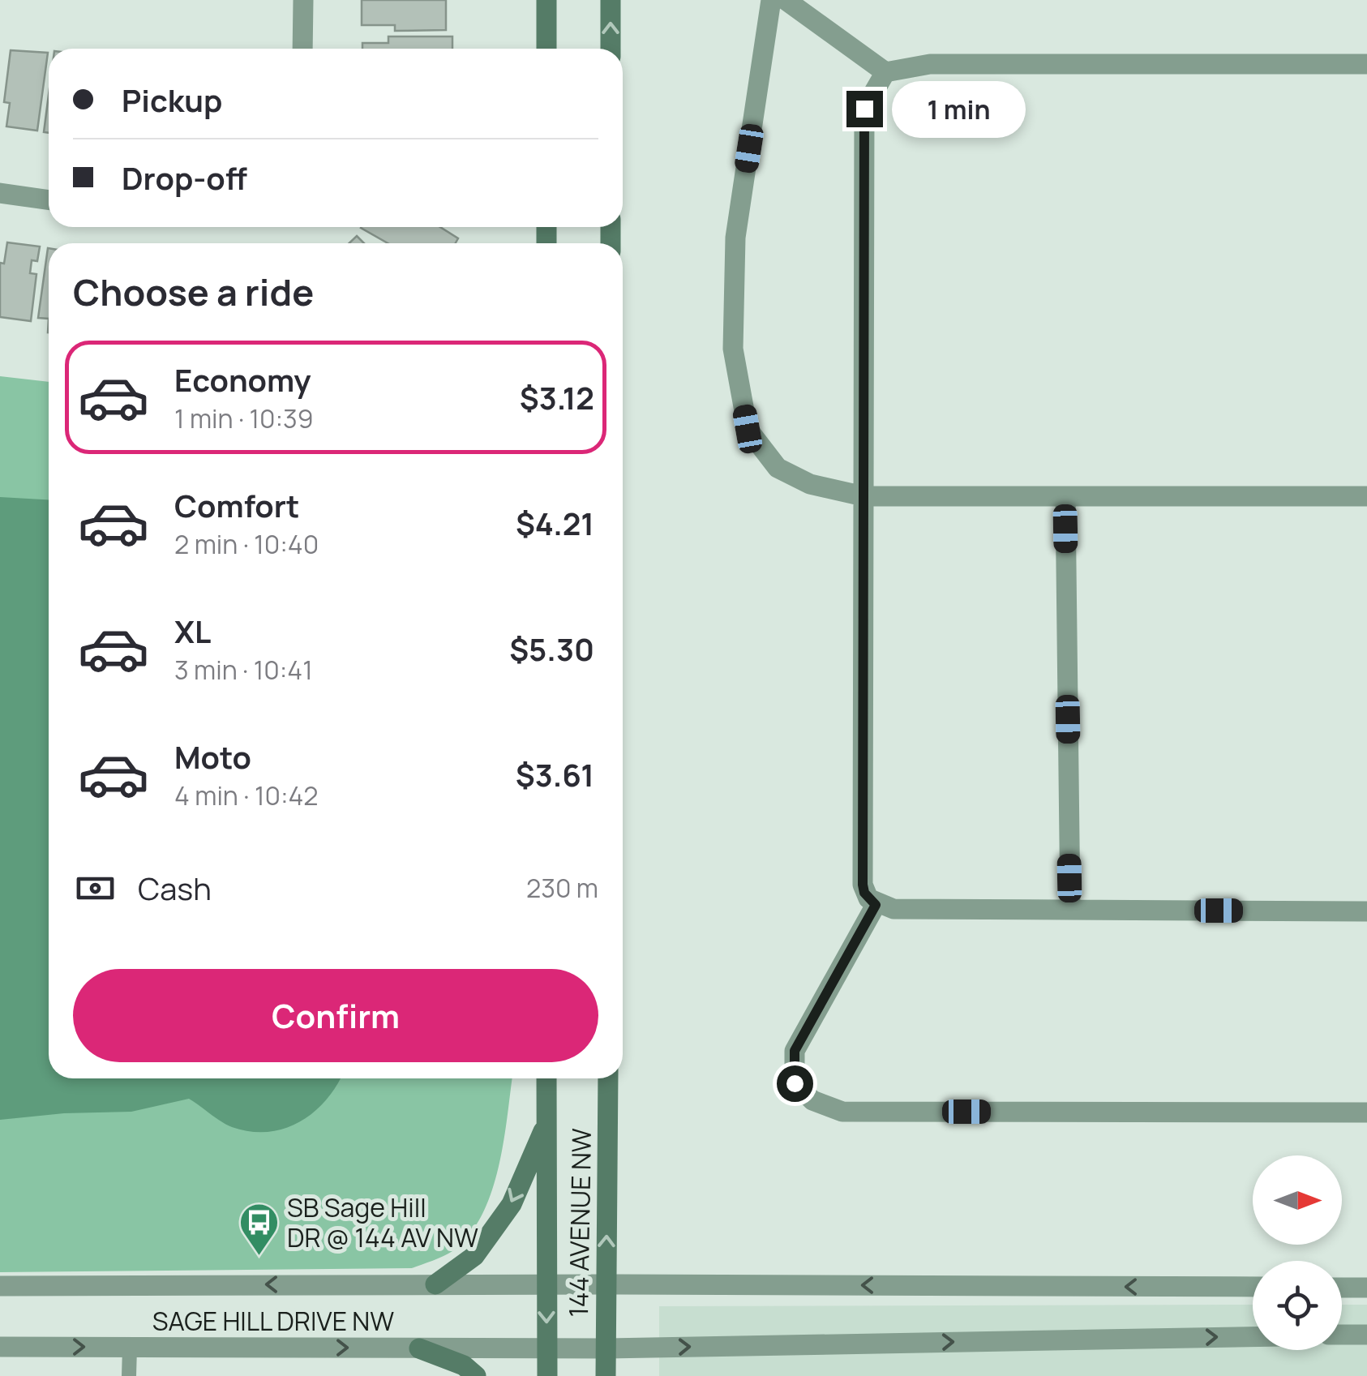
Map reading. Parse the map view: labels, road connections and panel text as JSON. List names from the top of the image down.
{
  "streets": {
    "main road": ["144 AVENUE NW"],
    "street": ["SAGE HILL DRIVE NW"]
  },
  "crossings": [
    ["144 AVENUE NW", "SAGE HILL DRIVE NW"]
  ],
  "places": {
    "bus stop": ["SB Sage Hill DR @ 144 AV NW"]
  },
  "north": "right",
  "page": {
    "banner": ["Pickup", "Drop-off"],
    "bubble": "1 min",
    "heading": "Choose a ride",
    "list": [
      {
        "name": "Economy",
        "note": "1 min · 10:39",
        "value": "$3.12"
      },
      {
        "name": "Comfort",
        "note": "2 min · 10:40",
        "value": "$4.21"
      },
      {
        "name": "XL",
        "note": "3 min · 10:41",
        "value": "$5.30"
      },
      {
        "name": "Moto",
        "note": "4 min · 10:42",
        "value": "$3.61"
      }
    ],
    "pay": ["Cash", "230 m"],
    "buttons": "Confirm"
  }
}
